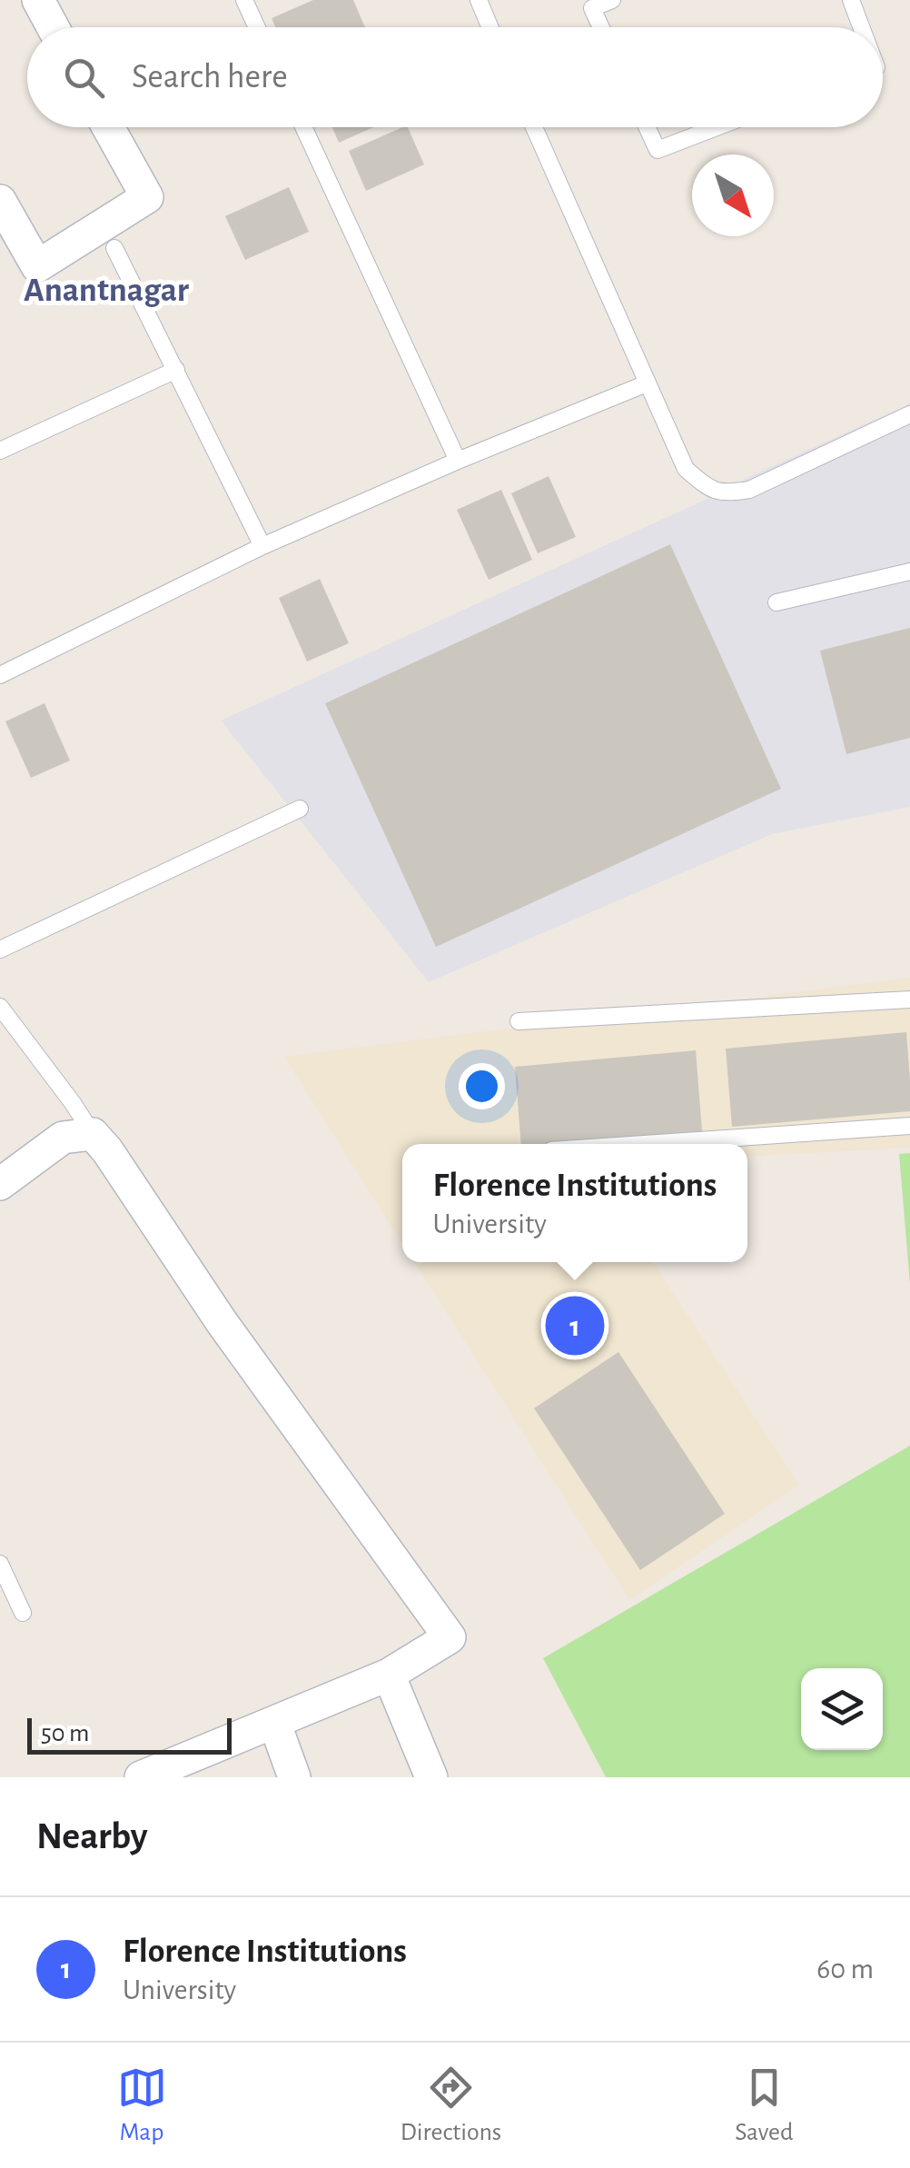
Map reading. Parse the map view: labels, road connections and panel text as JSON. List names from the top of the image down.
{
  "districts": ["Anantnagar"],
  "scale_bar": "50 m",
  "north": "bottom right",
  "page": {
    "search": "Search here",
    "popup": ["Florence Institutions", "University"],
    "pins": "1",
    "scale": "50 m",
    "heading": "Nearby",
    "list": [
      {
        "mark": "1",
        "name": "Florence Institutions",
        "note": "University",
        "value": "60 m"
      }
    ],
    "nav": ["Map", "Directions", "Saved"]
  }
}
